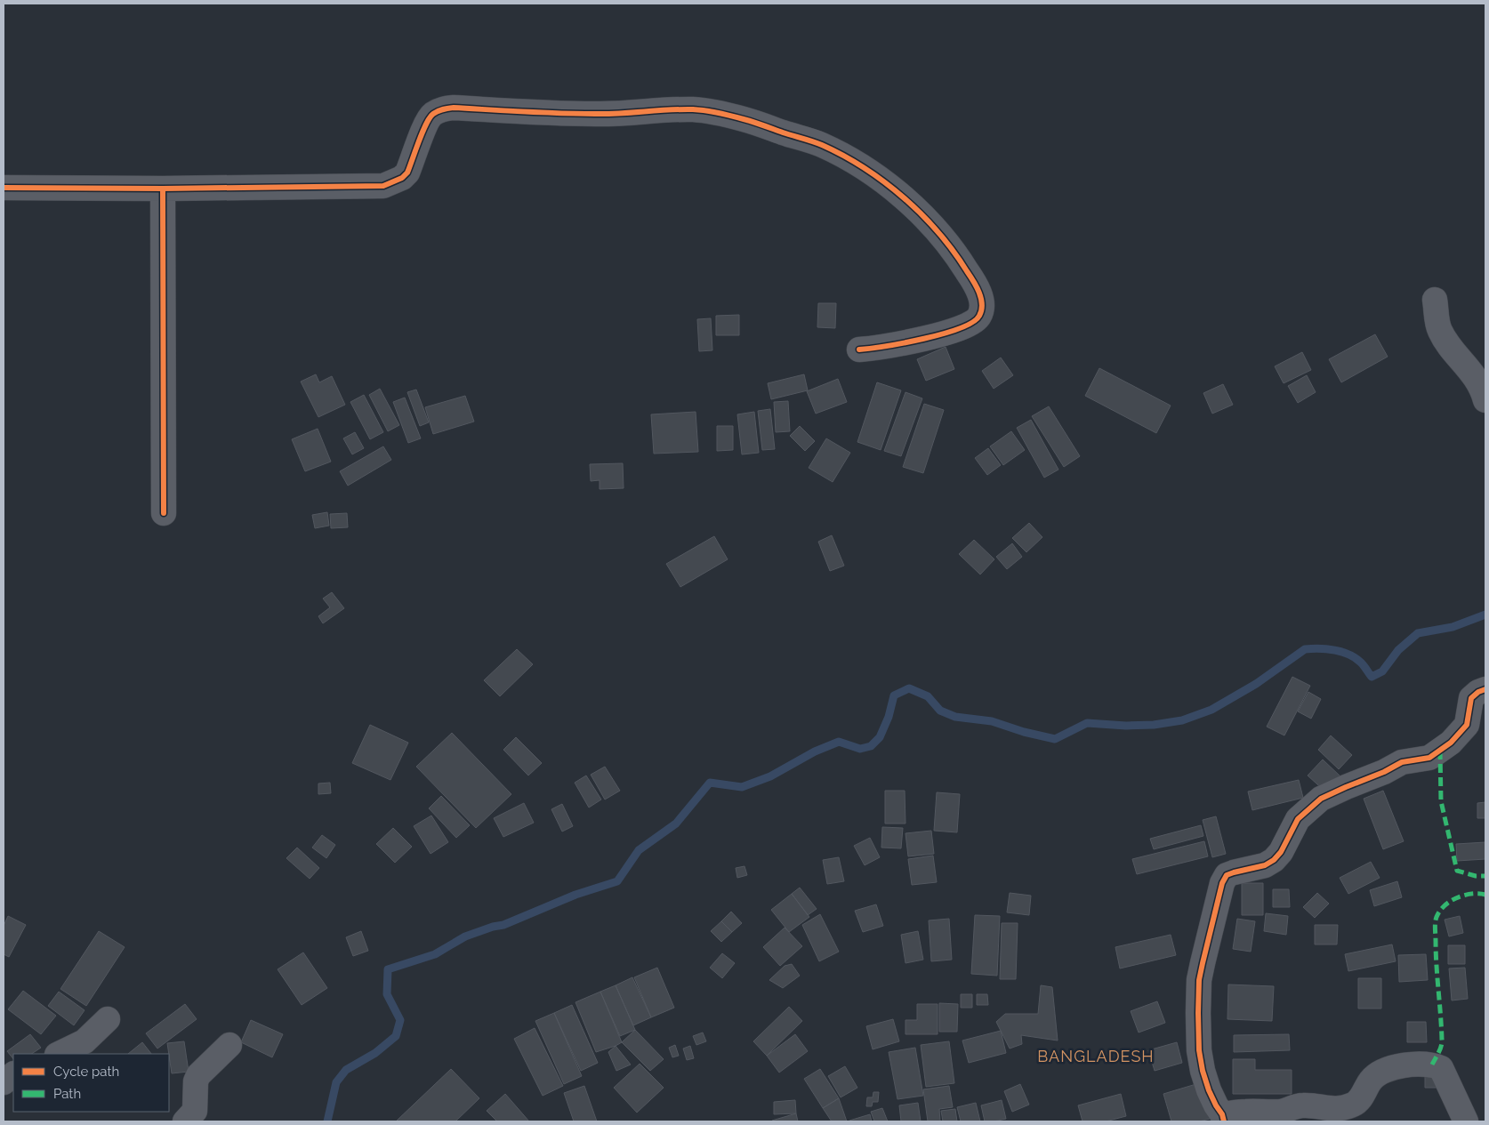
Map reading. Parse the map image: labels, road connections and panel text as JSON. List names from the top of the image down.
{
  "districts": ["BANGLADESH"],
  "legend": ["Cycle path", "Path"]
}
